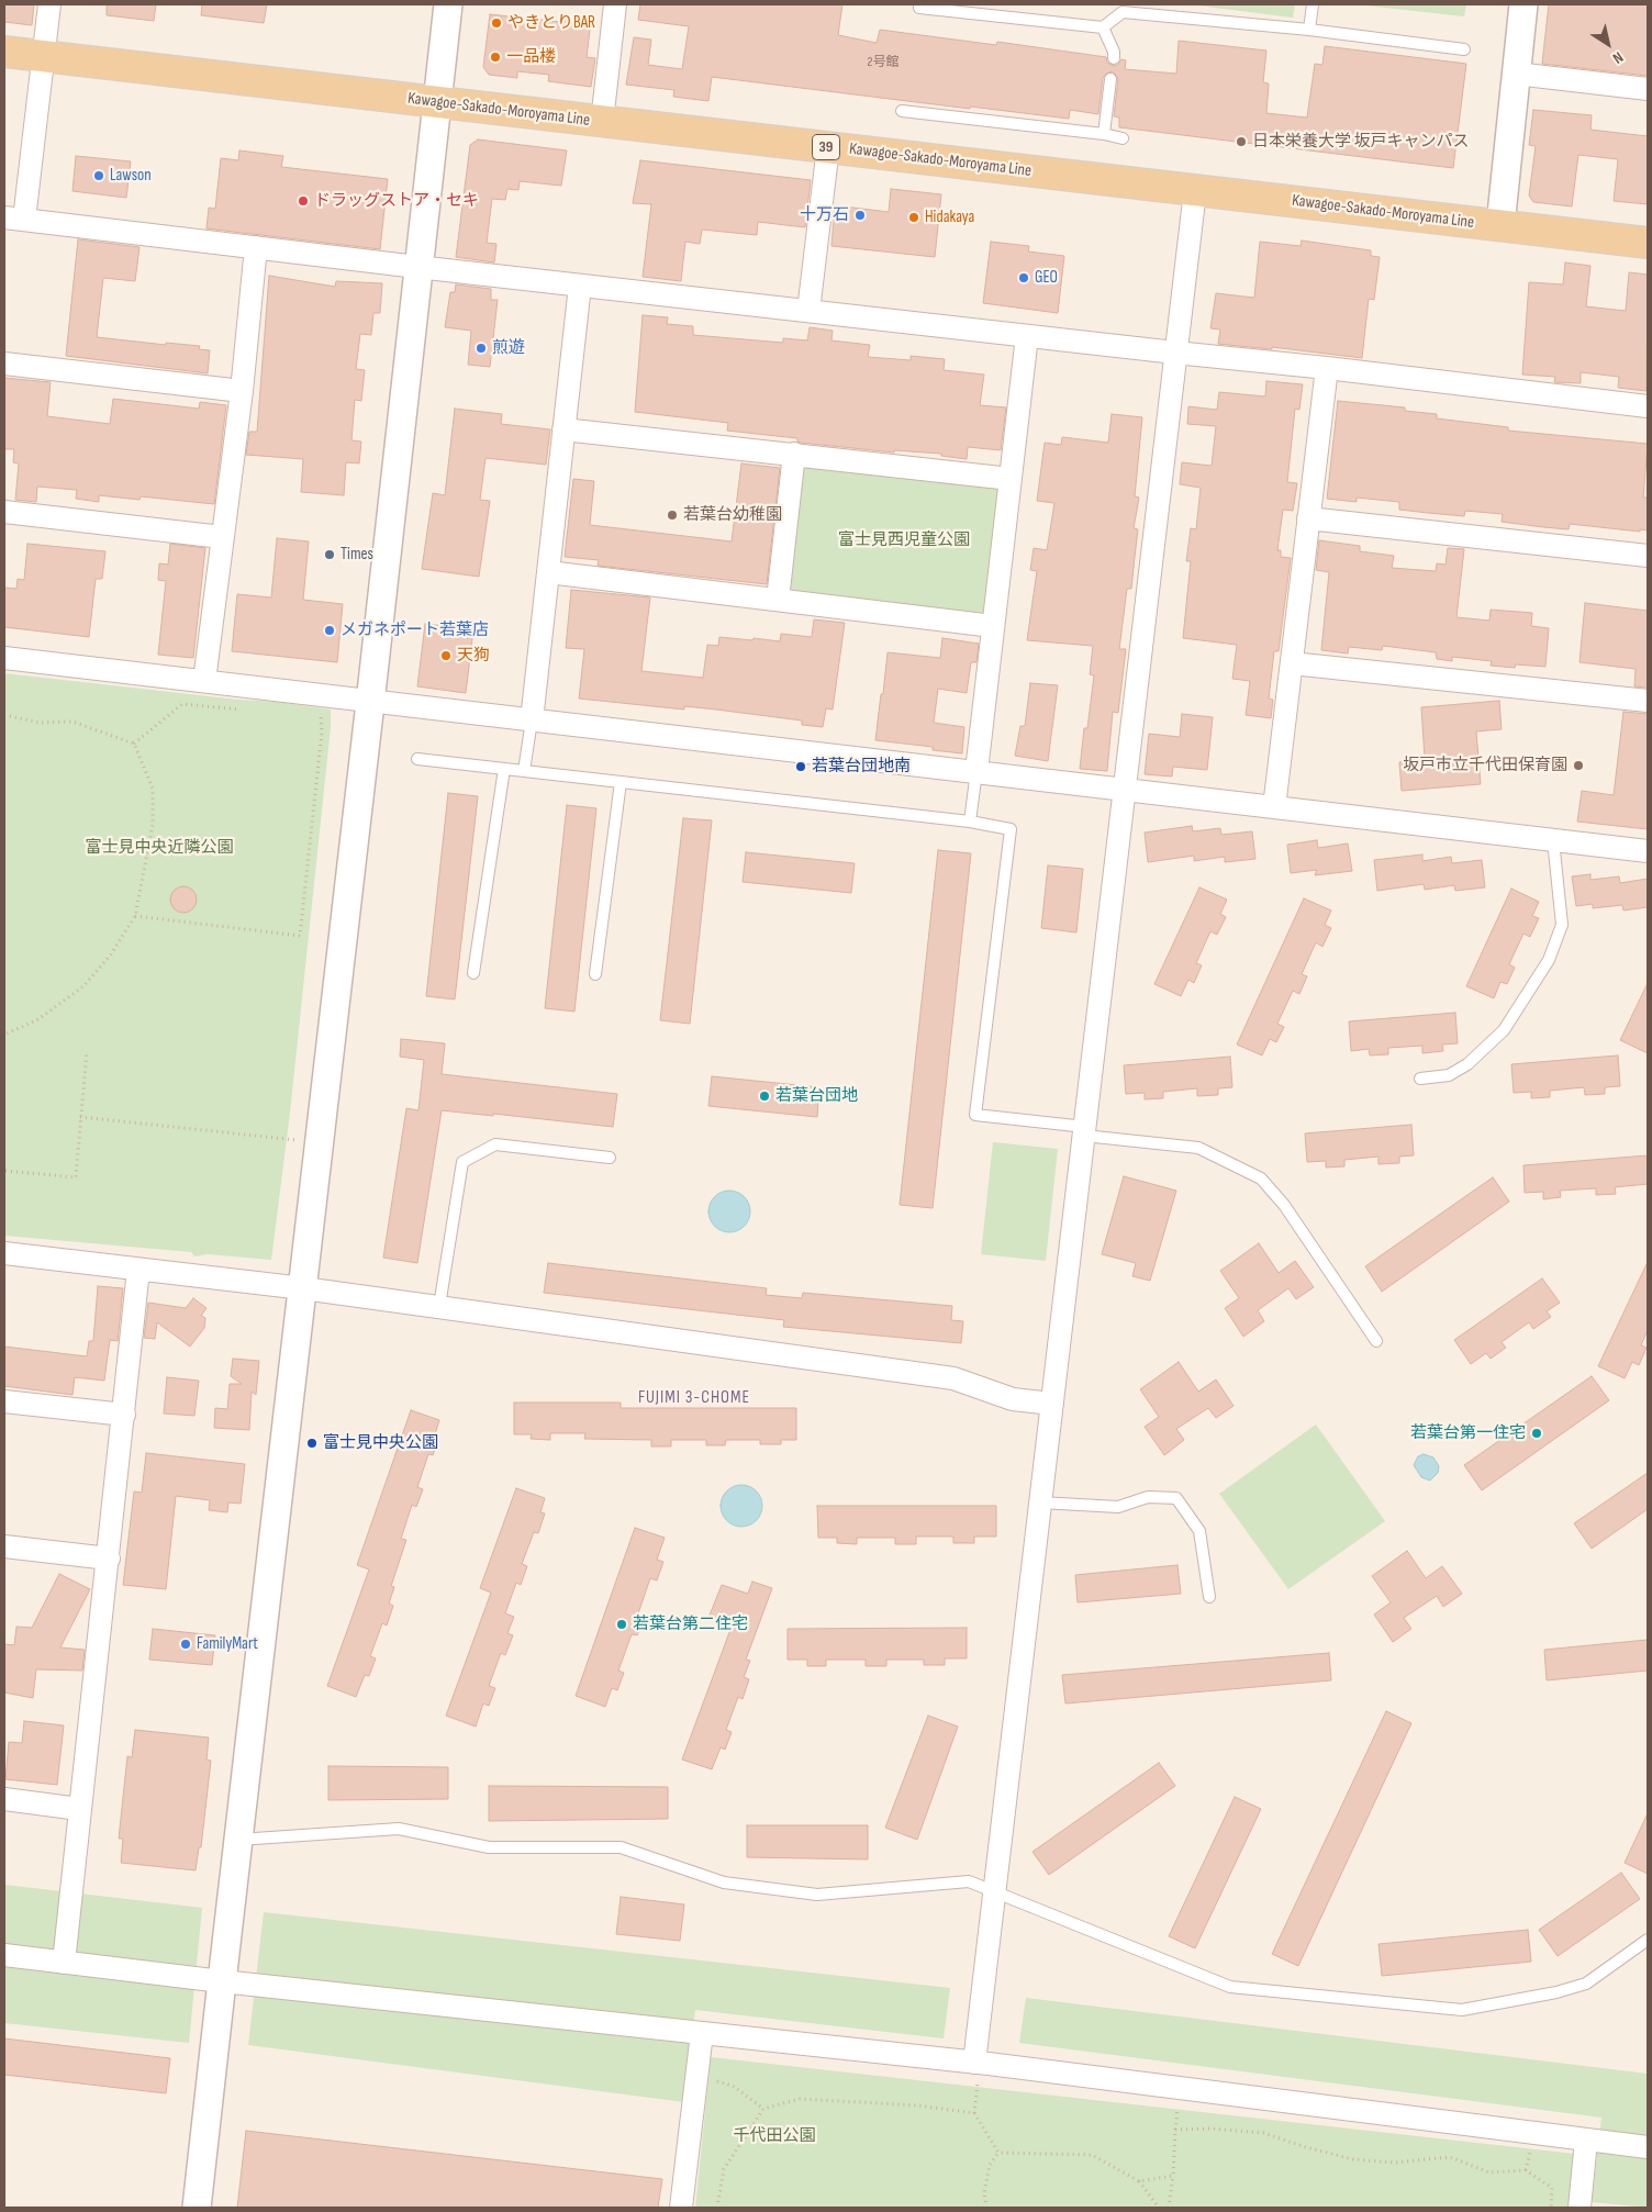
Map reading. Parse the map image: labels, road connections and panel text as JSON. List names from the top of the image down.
{
  "streets": {
    "main road": ["Kawagoe-Sakado-Moroyama Line", "39"]
  },
  "districts": ["FUJIMI 3-CHOME"],
  "parks": ["富士見西児童公園", "富士見中央近隣公園", "千代田公園"],
  "places": [
    "やきとりBAR",
    "一品楼",
    "日本栄養大学 坂戸キャンパス",
    "Lawson",
    "ドラッグストア・セキ",
    "十万石",
    "Hidakaya",
    "GEO",
    "煎遊",
    "若葉台幼稚園",
    "Times",
    "メガネポート若葉店",
    "天狗",
    "坂戸市立千代田保育園",
    "若葉台団地南",
    "若葉台団地",
    "若葉台第一住宅",
    "富士見中央公園",
    "若葉台第二住宅",
    "FamilyMart"
  ],
  "house_numbers": ["2号館"],
  "north": "bottom right"
}
